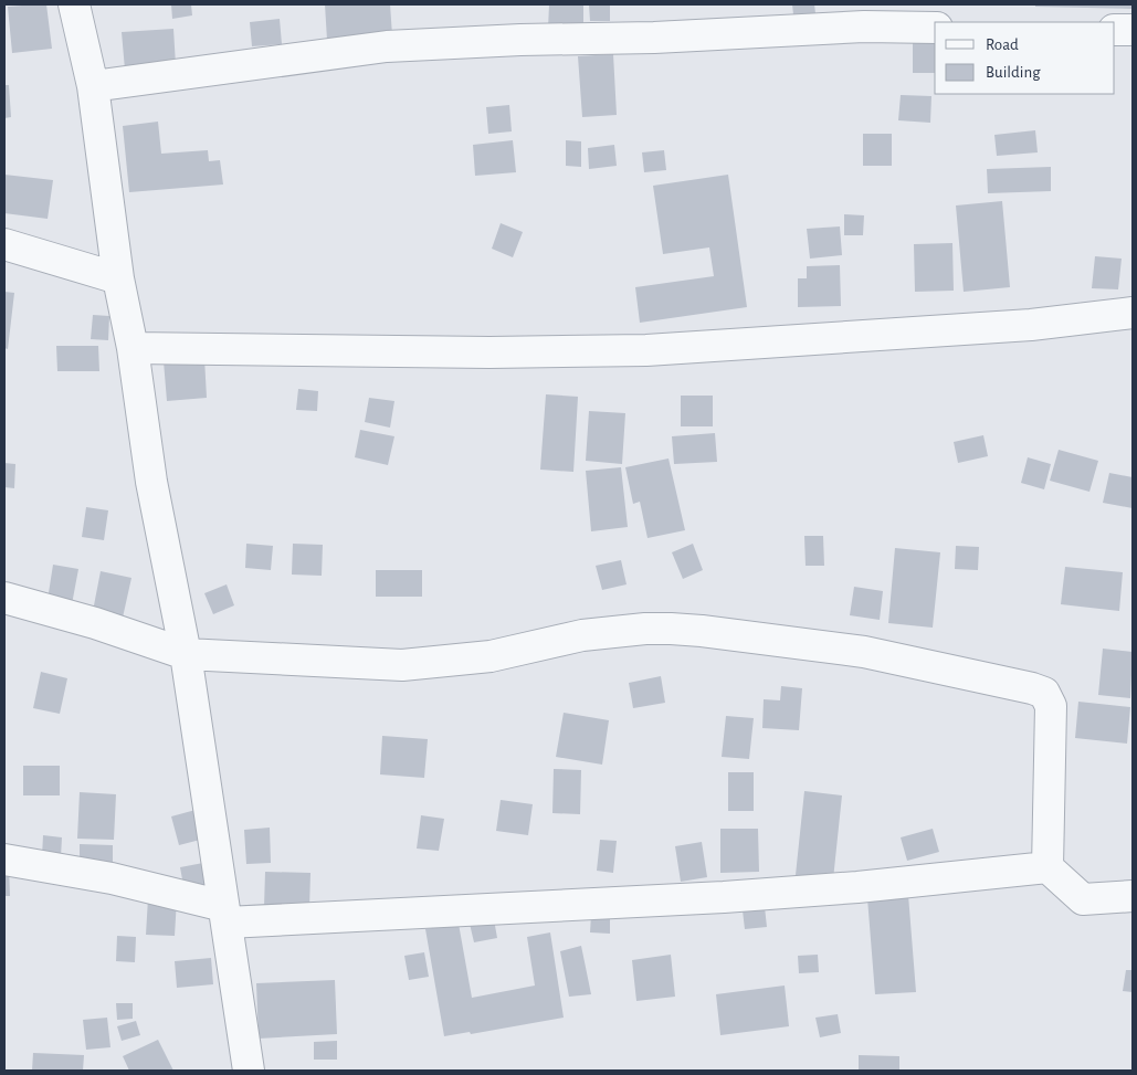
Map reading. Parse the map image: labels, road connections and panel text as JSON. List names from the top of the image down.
{
  "legend": ["Road", "Building"]
}
